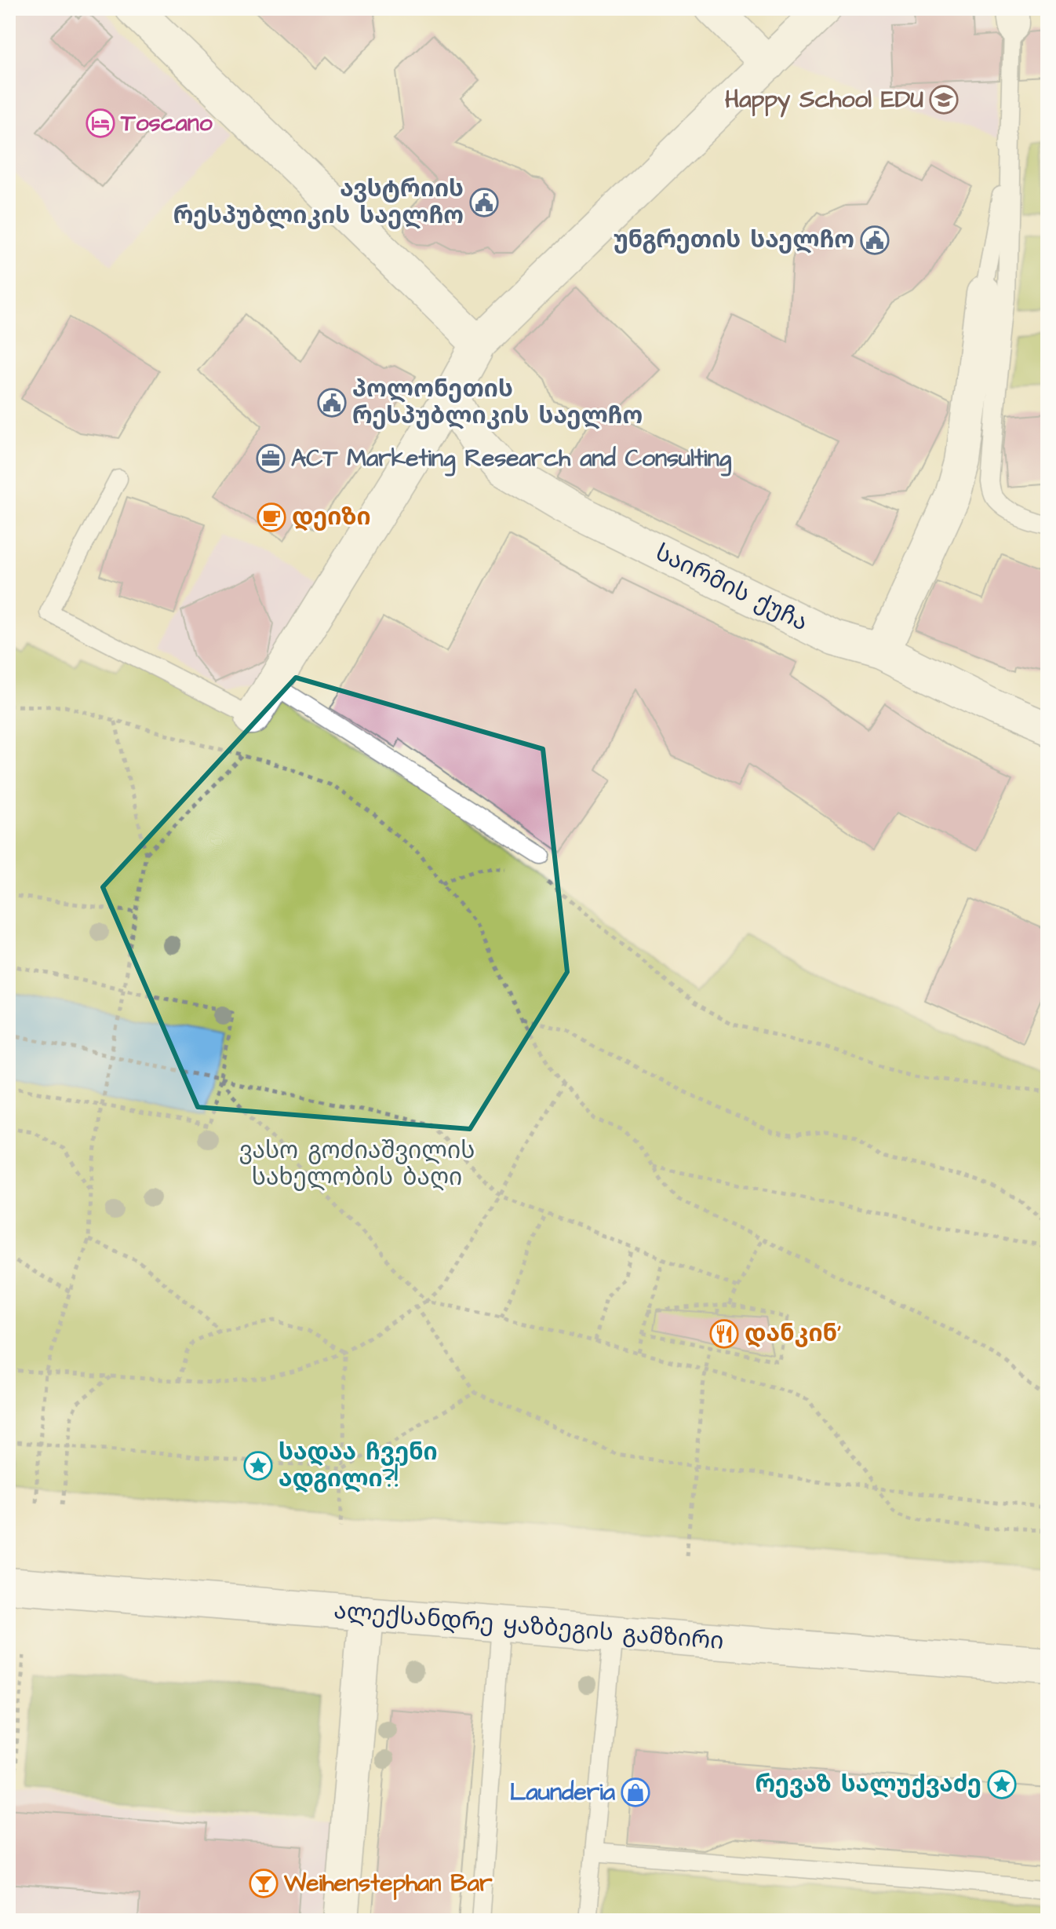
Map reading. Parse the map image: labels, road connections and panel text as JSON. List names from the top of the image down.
{
  "streets": {
    "street": ["საირმის ქუჩა", "ალექსანდრე ყაზბეგის გამზირი"]
  },
  "parks": ["ვასო გოძიაშვილის სახელობის ბაღი"],
  "places": {
    "school or university": ["Happy School EDU"],
    "hotel": ["Toscano"],
    "public building": ["ავსტრიის რესპუბლიკის საელჩო", "უნგრეთის საელჩო", "პოლონეთის რესპუბლიკის საელჩო"],
    "office": ["ACT Marketing Research and Consulting"],
    "cafe": ["დეიზი"],
    "restaurant": ["დანკინ'"],
    "place": ["სადაა ჩვენი ადგილი?!", "რევაზ სალუქვაძე"],
    "shop": ["Launderia"],
    "bar": ["Weihenstephan Bar"]
  }
}
